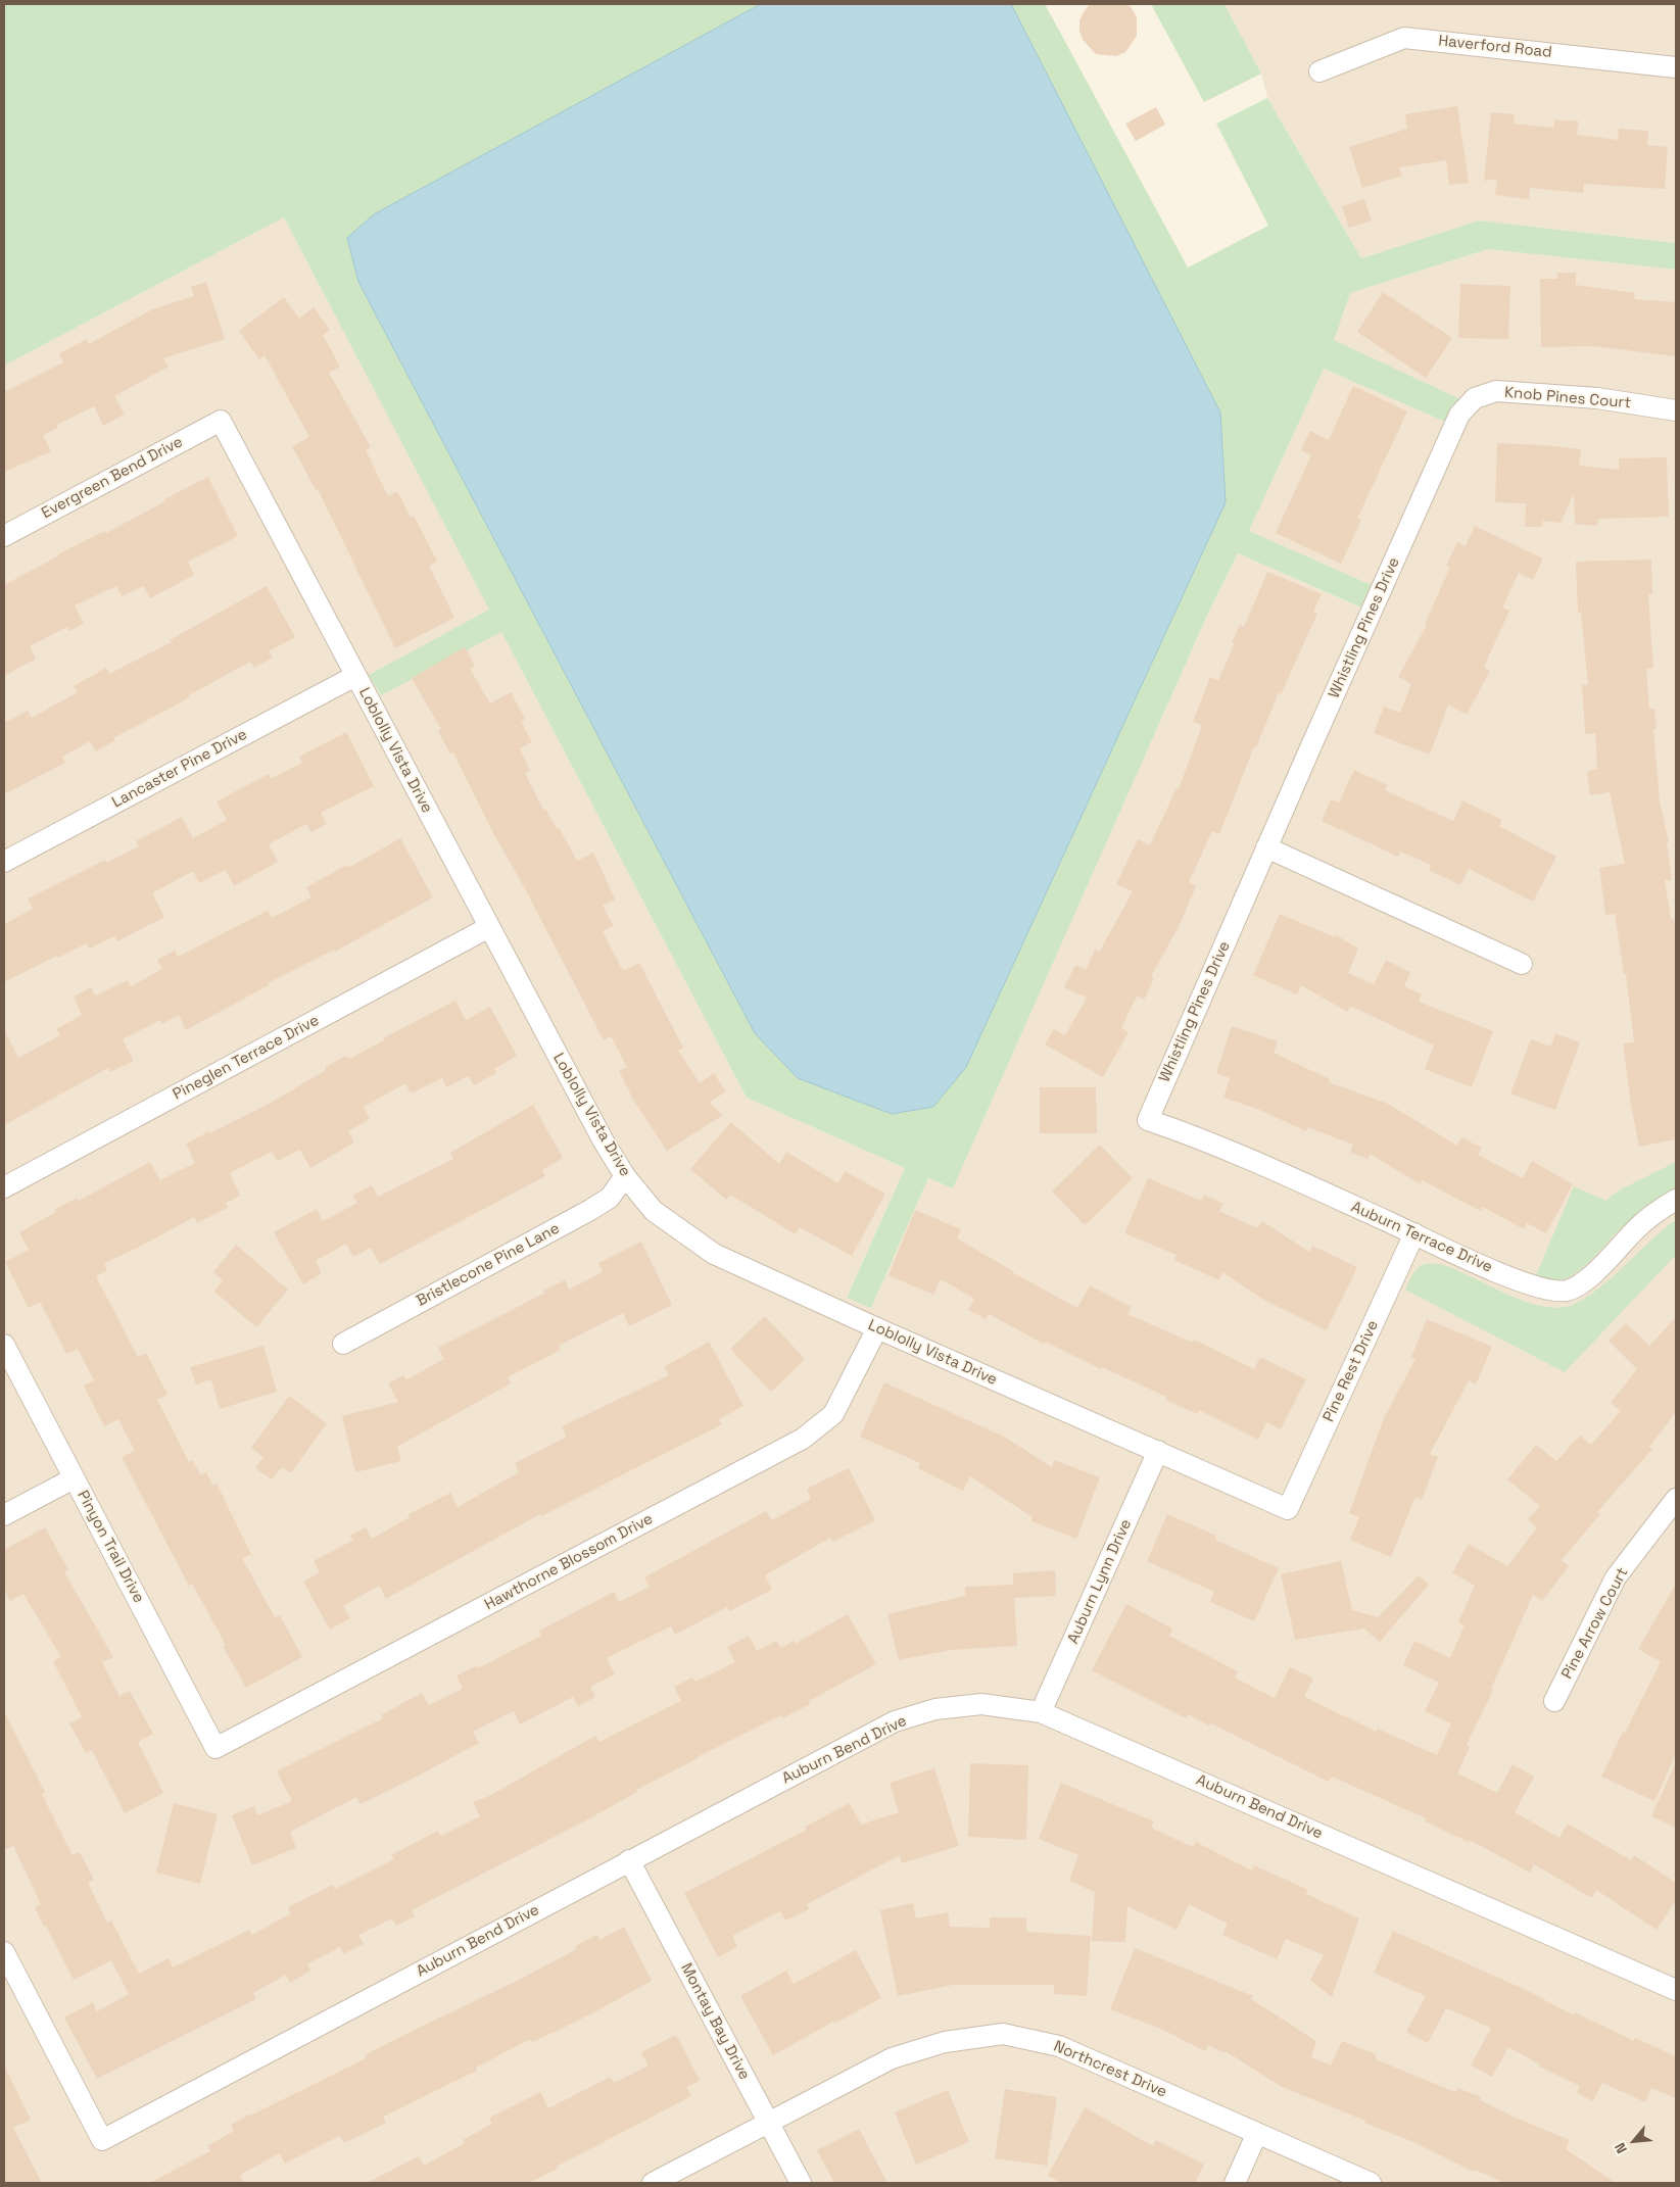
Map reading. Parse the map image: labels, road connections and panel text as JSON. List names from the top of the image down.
{
  "streets": {
    "street": [
      "Haverford Road",
      "Knob Pines Court",
      "Evergreen Bend Drive",
      "Whistling Pines Drive",
      "Loblolly Vista Drive",
      "Lancaster Pine Drive",
      "Pineglen Terrace Drive",
      "Auburn Terrace Drive",
      "Bristlecone Pine Lane",
      "Pine Rest Drive",
      "Pinyon Trail Drive",
      "Hawthorne Blossom Drive",
      "Auburn Lynn Drive",
      "Pine Arrow Court",
      "Auburn Bend Drive",
      "Montay Bay Drive",
      "Northcrest Drive"
    ]
  },
  "crossings": [
    ["Knob Pines Court", "Whistling Pines Drive"],
    ["Evergreen Bend Drive", "Loblolly Vista Drive"],
    ["Whistling Pines Drive", "Auburn Terrace Drive"],
    ["Loblolly Vista Drive", "Lancaster Pine Drive"],
    ["Loblolly Vista Drive", "Pineglen Terrace Drive"],
    ["Loblolly Vista Drive", "Bristlecone Pine Lane"],
    ["Loblolly Vista Drive", "Pine Rest Drive"],
    ["Loblolly Vista Drive", "Hawthorne Blossom Drive"],
    ["Loblolly Vista Drive", "Auburn Lynn Drive"],
    ["Auburn Terrace Drive", "Pine Rest Drive"],
    ["Pinyon Trail Drive", "Hawthorne Blossom Drive"],
    ["Auburn Lynn Drive", "Auburn Bend Drive"],
    ["Auburn Bend Drive", "Montay Bay Drive"],
    ["Montay Bay Drive", "Northcrest Drive"]
  ],
  "north": "bottom left"
}
